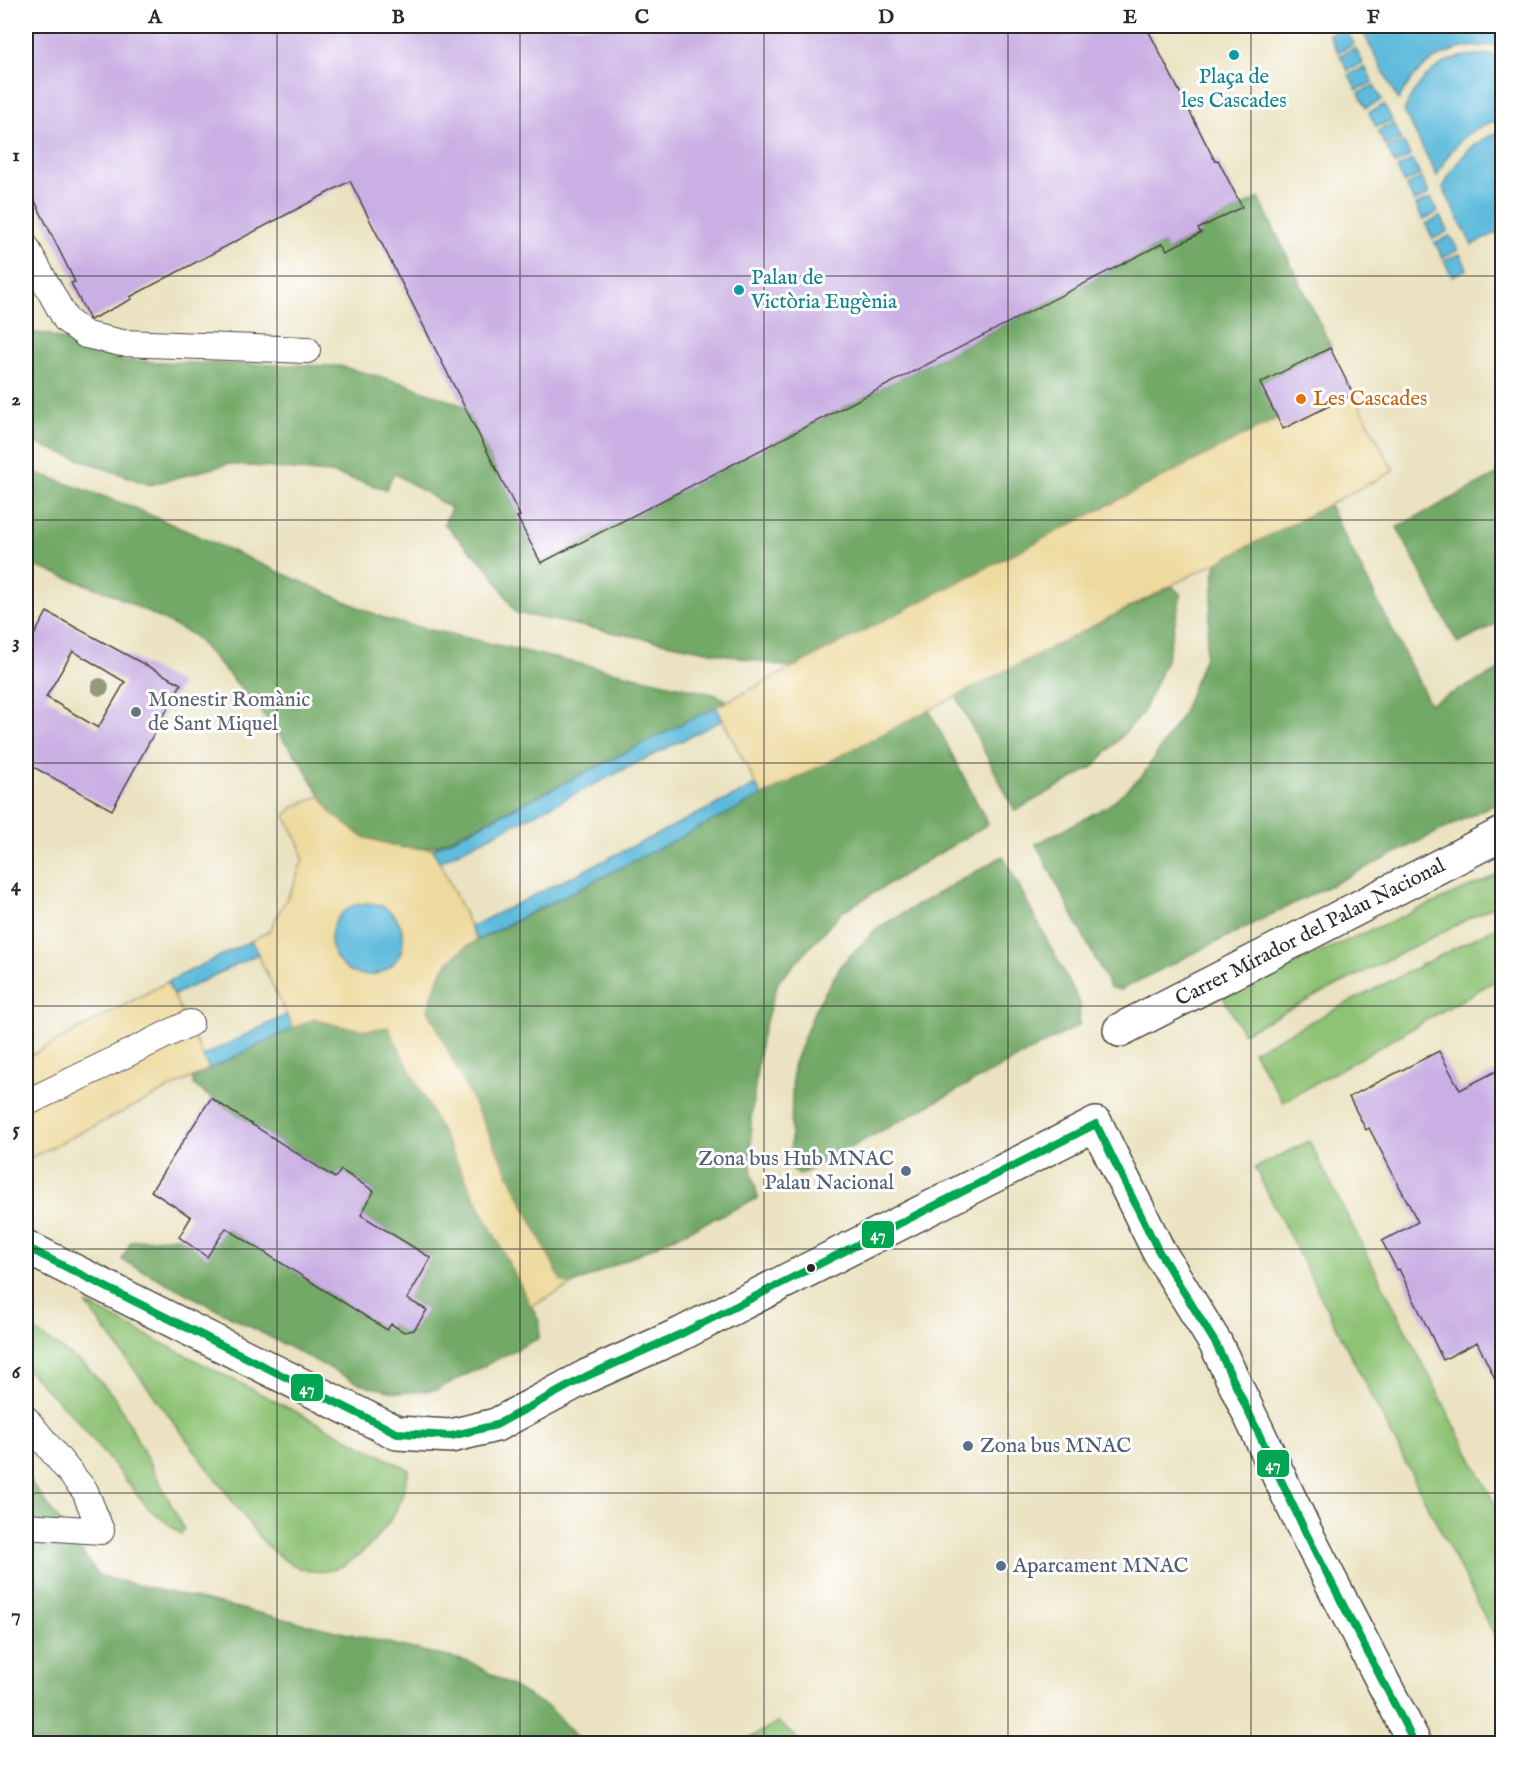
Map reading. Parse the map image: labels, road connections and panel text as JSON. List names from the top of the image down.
{
  "streets": {
    "street": ["Carrer Mirador del Palau Nacional"]
  },
  "places": [
    "Plaça de les Cascades",
    "Palau de Victòria Eugènia",
    "Les Cascades",
    "Monestir Romànic de Sant Miquel",
    "Zona bus Hub MNAC Palau Nacional",
    "Zona bus MNAC",
    "Aparcament MNAC"
  ],
  "lines": ["transit line 47"],
  "grid": {
    "columns": [
      "A",
      "B",
      "C",
      "D",
      "E",
      "F"
    ],
    "rows": [
      "1",
      "2",
      "3",
      "4",
      "5",
      "6",
      "7"
    ]
  }
}
